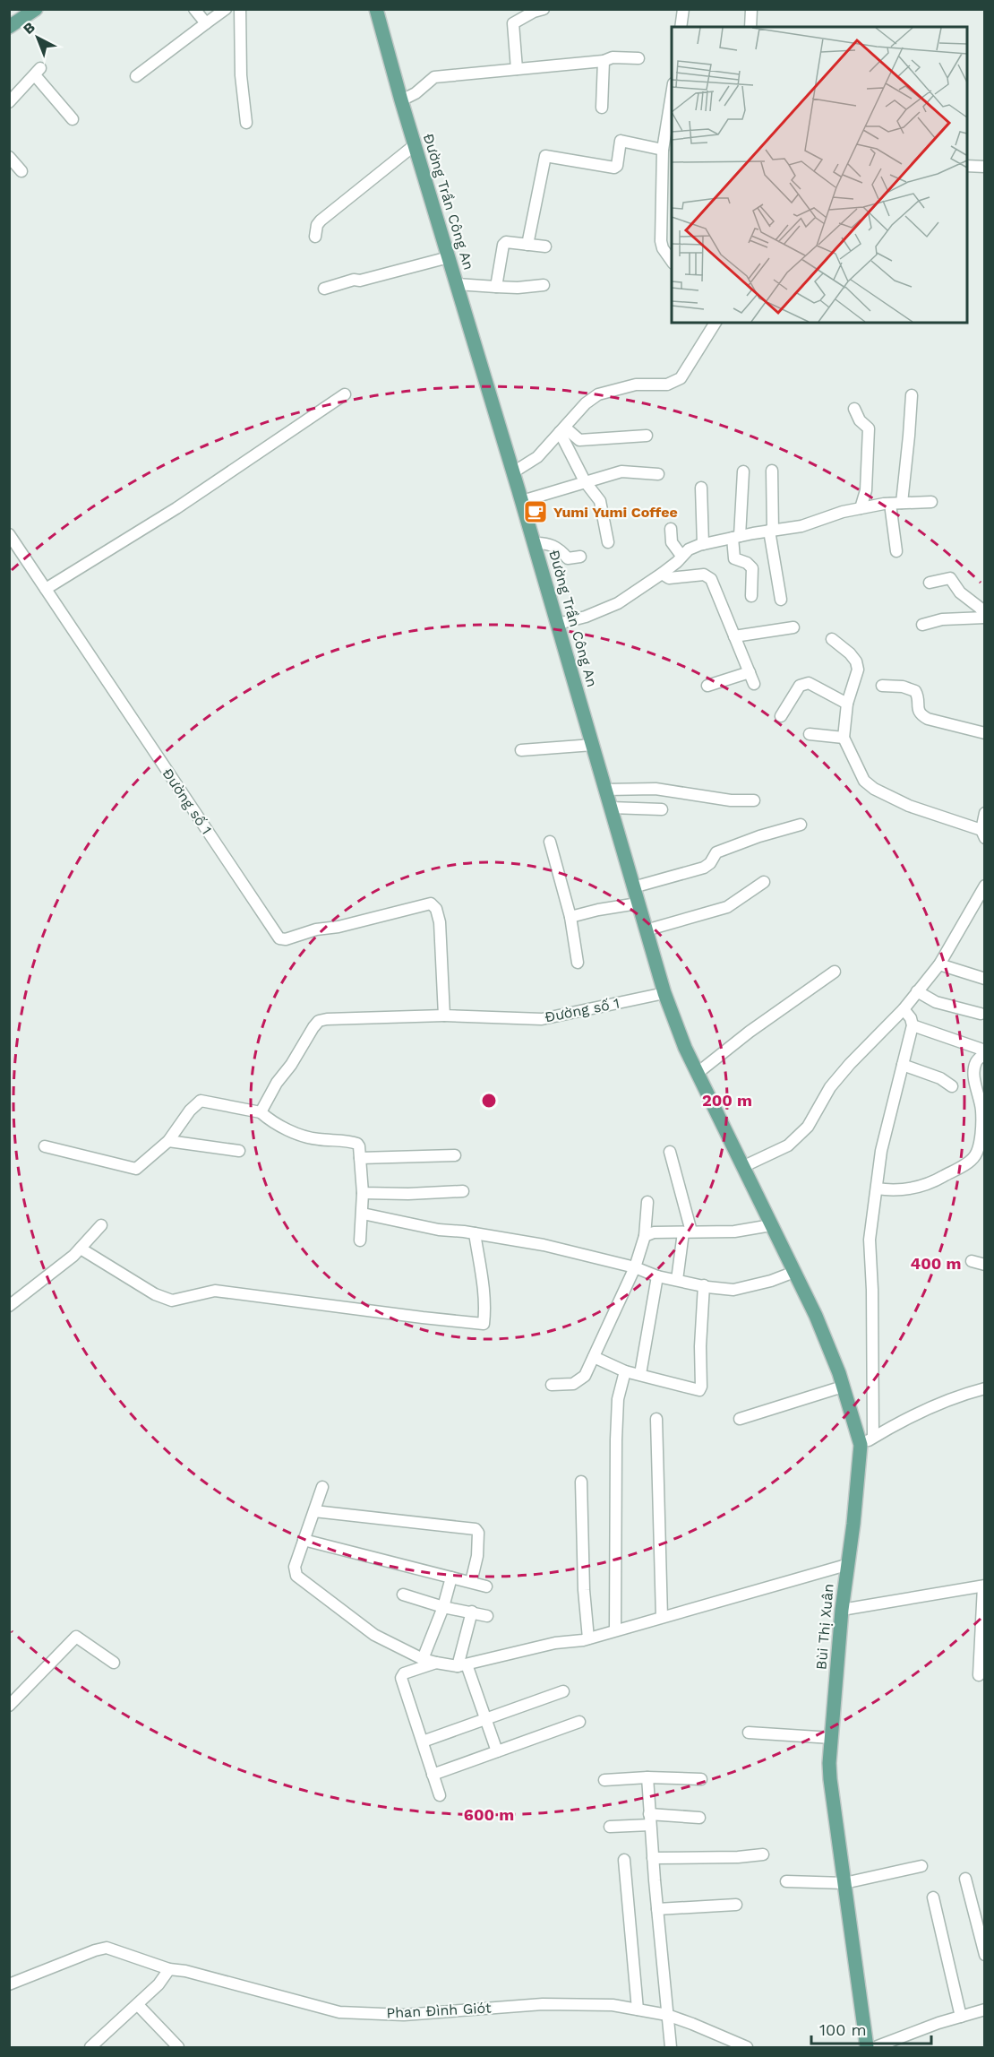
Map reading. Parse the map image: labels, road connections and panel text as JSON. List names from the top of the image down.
{
  "streets": {
    "main road": ["Đường Trần Công An", "Bùi Thị Xuân"],
    "street": ["Đường số 1", "Phan Đình Giót"]
  },
  "crossings": [
    ["Đường Trần Công An", "Đường số 1"],
    ["Đường Trần Công An", "Bùi Thị Xuân"]
  ],
  "places": {
    "cafe": ["Yumi Yumi Coffee"]
  },
  "scale_bar": "100 m",
  "north": "top left",
  "rings": ["200 m", "400 m", "600 m"]
}
